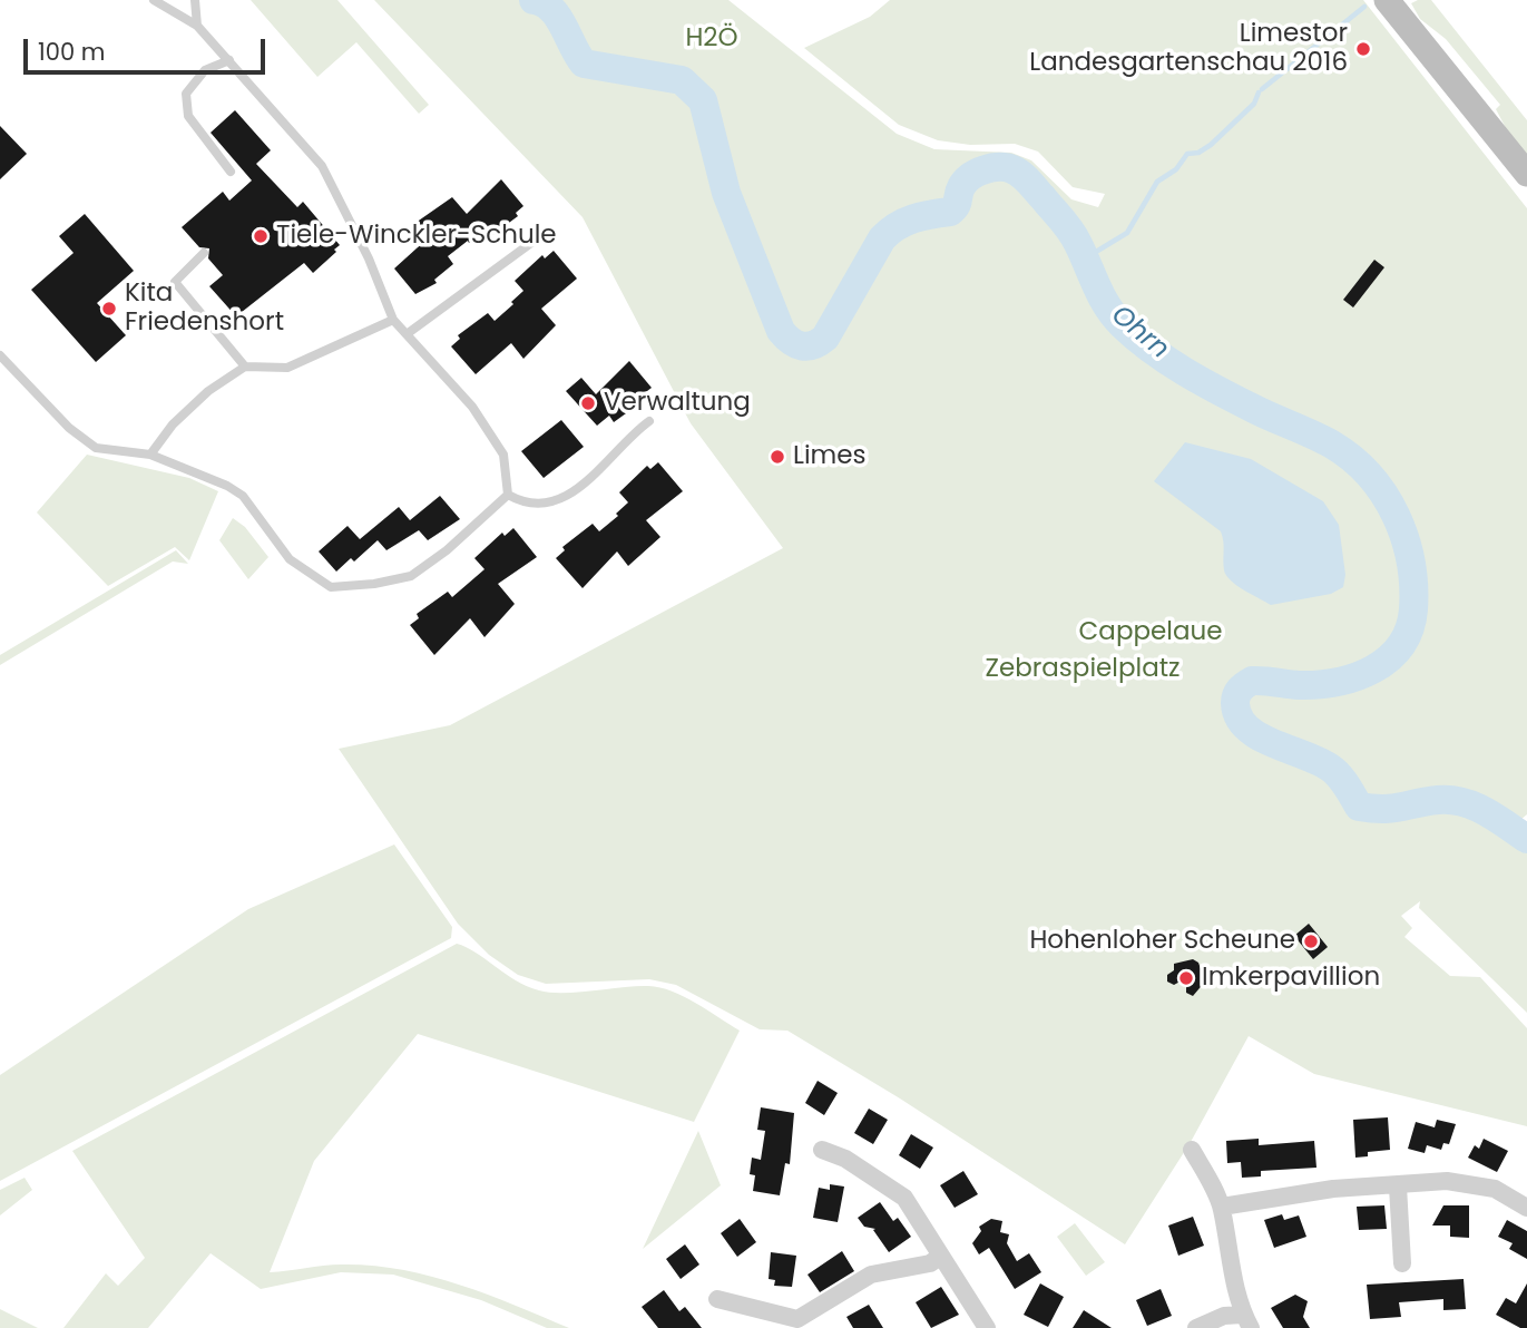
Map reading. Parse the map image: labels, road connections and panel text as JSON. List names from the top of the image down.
{
  "water": ["Ohrn"],
  "parks": ["H2Ö", "Cappelaue", "Zebraspielplatz"],
  "places": [
    "Limestor Landesgartenschau 2016",
    "Tiele-Winckler-Schule",
    "Kita Friedenshort",
    "Verwaltung",
    "Limes",
    "Hohenloher Scheune",
    "Imkerpavillion"
  ],
  "scale_bar": "100 m"
}
